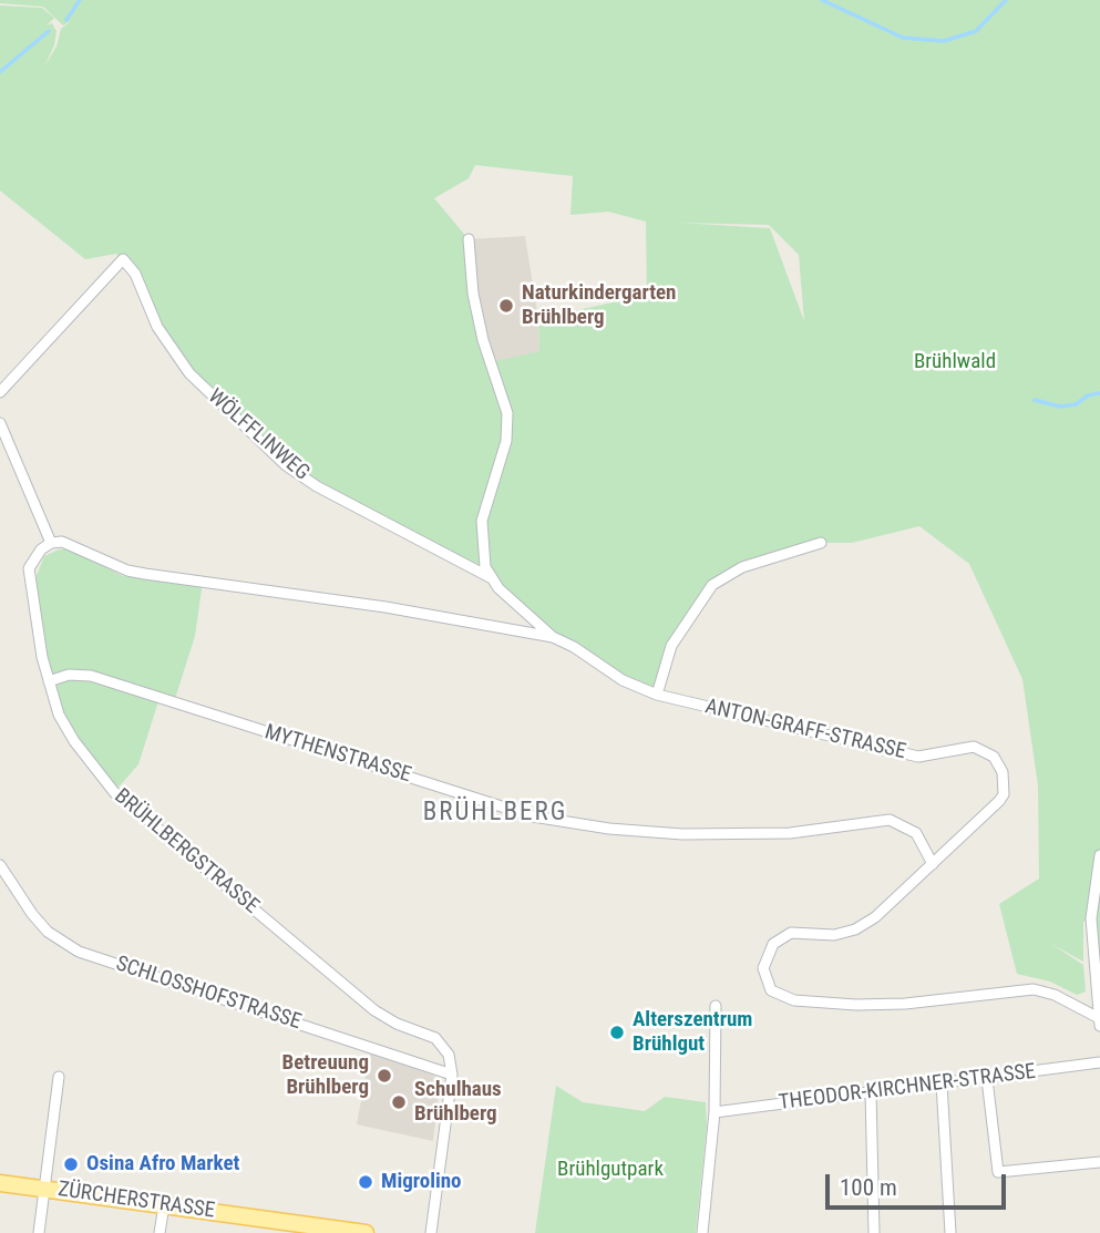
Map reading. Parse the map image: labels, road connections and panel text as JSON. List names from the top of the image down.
{
  "streets": {
    "main road": ["ZÜRCHERSTRASSE"],
    "street": [
      "WÖLFFLINWEG",
      "ANTON-GRAFF-STRASSE",
      "MYTHENSTRASSE",
      "BRÜHLBERGSTRASSE",
      "SCHLOSSHOFSTRASSE",
      "THEODOR-KIRCHNER-STRASSE"
    ]
  },
  "crossings": [
    ["WÖLFFLINWEG", "ANTON-GRAFF-STRASSE"],
    ["ANTON-GRAFF-STRASSE", "MYTHENSTRASSE"],
    ["MYTHENSTRASSE", "BRÜHLBERGSTRASSE"],
    ["BRÜHLBERGSTRASSE", "SCHLOSSHOFSTRASSE"]
  ],
  "districts": ["BRÜHLBERG"],
  "parks": ["Brühlwald", "Brühlgutpark"],
  "places": [
    "Naturkindergarten Brühlberg",
    "Alterszentrum Brühlgut",
    "Betreuung Brühlberg",
    "Schulhaus Brühlberg",
    "Osina Afro Market",
    "Migrolino"
  ],
  "scale_bar": "100 m"
}
